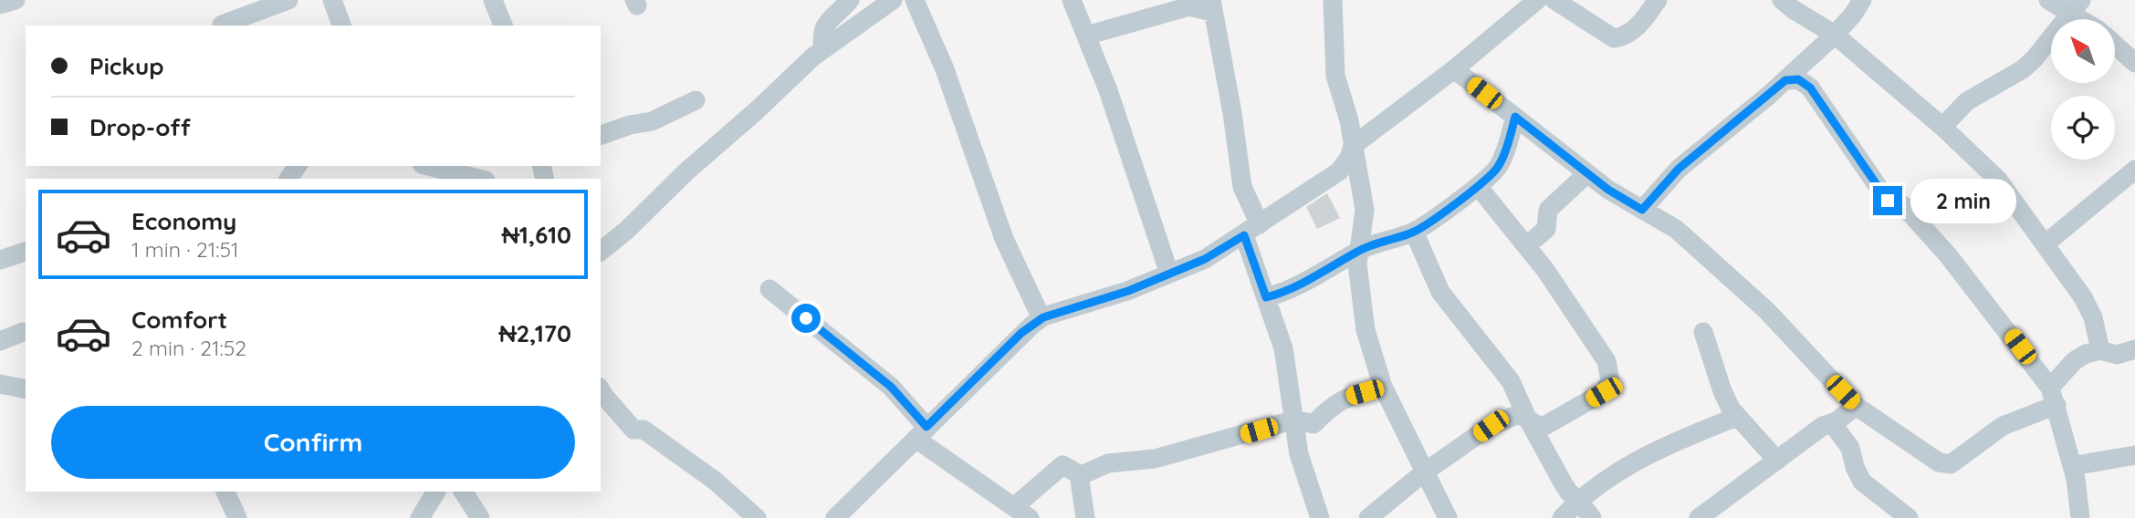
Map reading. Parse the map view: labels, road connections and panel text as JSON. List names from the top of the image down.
{
  "north": "top left",
  "page": {
    "banner": ["Pickup", "Drop-off"],
    "bubble": "2 min",
    "list": [
      {
        "name": "Economy",
        "note": "1 min · 21:51",
        "value": "₦1,610"
      },
      {
        "name": "Comfort",
        "note": "2 min · 21:52",
        "value": "₦2,170"
      }
    ],
    "buttons": "Confirm"
  }
}
